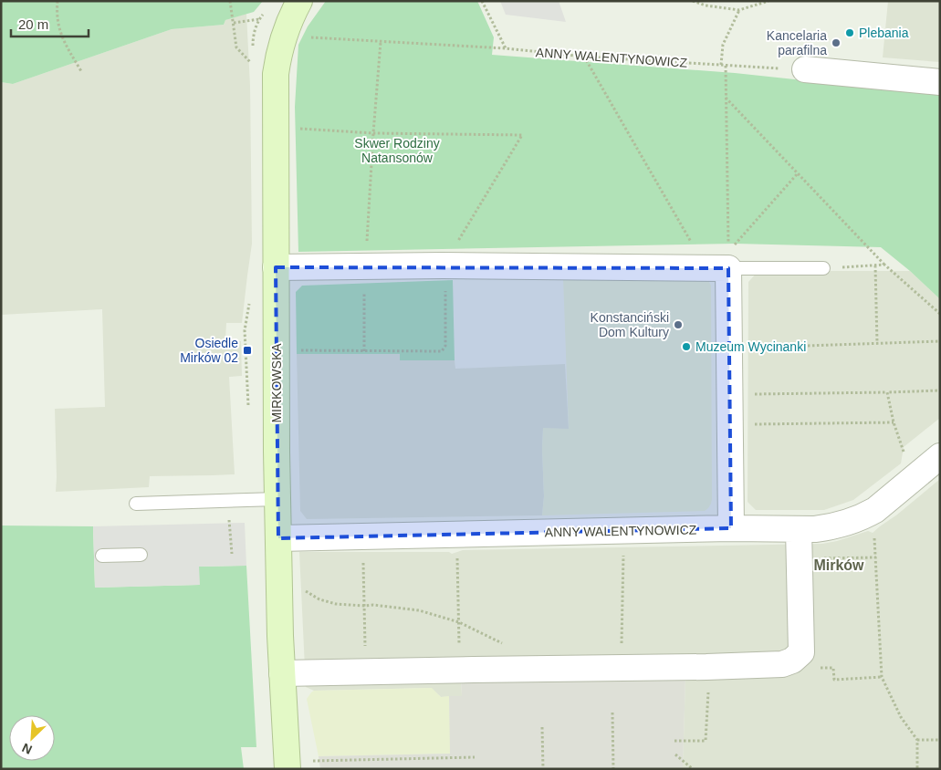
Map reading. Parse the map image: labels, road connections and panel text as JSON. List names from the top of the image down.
{
  "streets": {
    "street": ["ANNY WALENTYNOWICZ", "MIRKOWSKA"]
  },
  "crossings": [
    ["ANNY WALENTYNOWICZ", "MIRKOWSKA"]
  ],
  "districts": ["Mirków"],
  "parks": ["Skwer Rodziny Natansonów"],
  "places": {
    "other": [
      "Plebania",
      "Kancelaria parafilna",
      "Konstanciński Dom Kultury",
      "Muzeum Wycinanki"
    ],
    "transit": ["Osiedle Mirków 02"]
  },
  "scale_bar": "20 m",
  "north": "bottom left"
}
